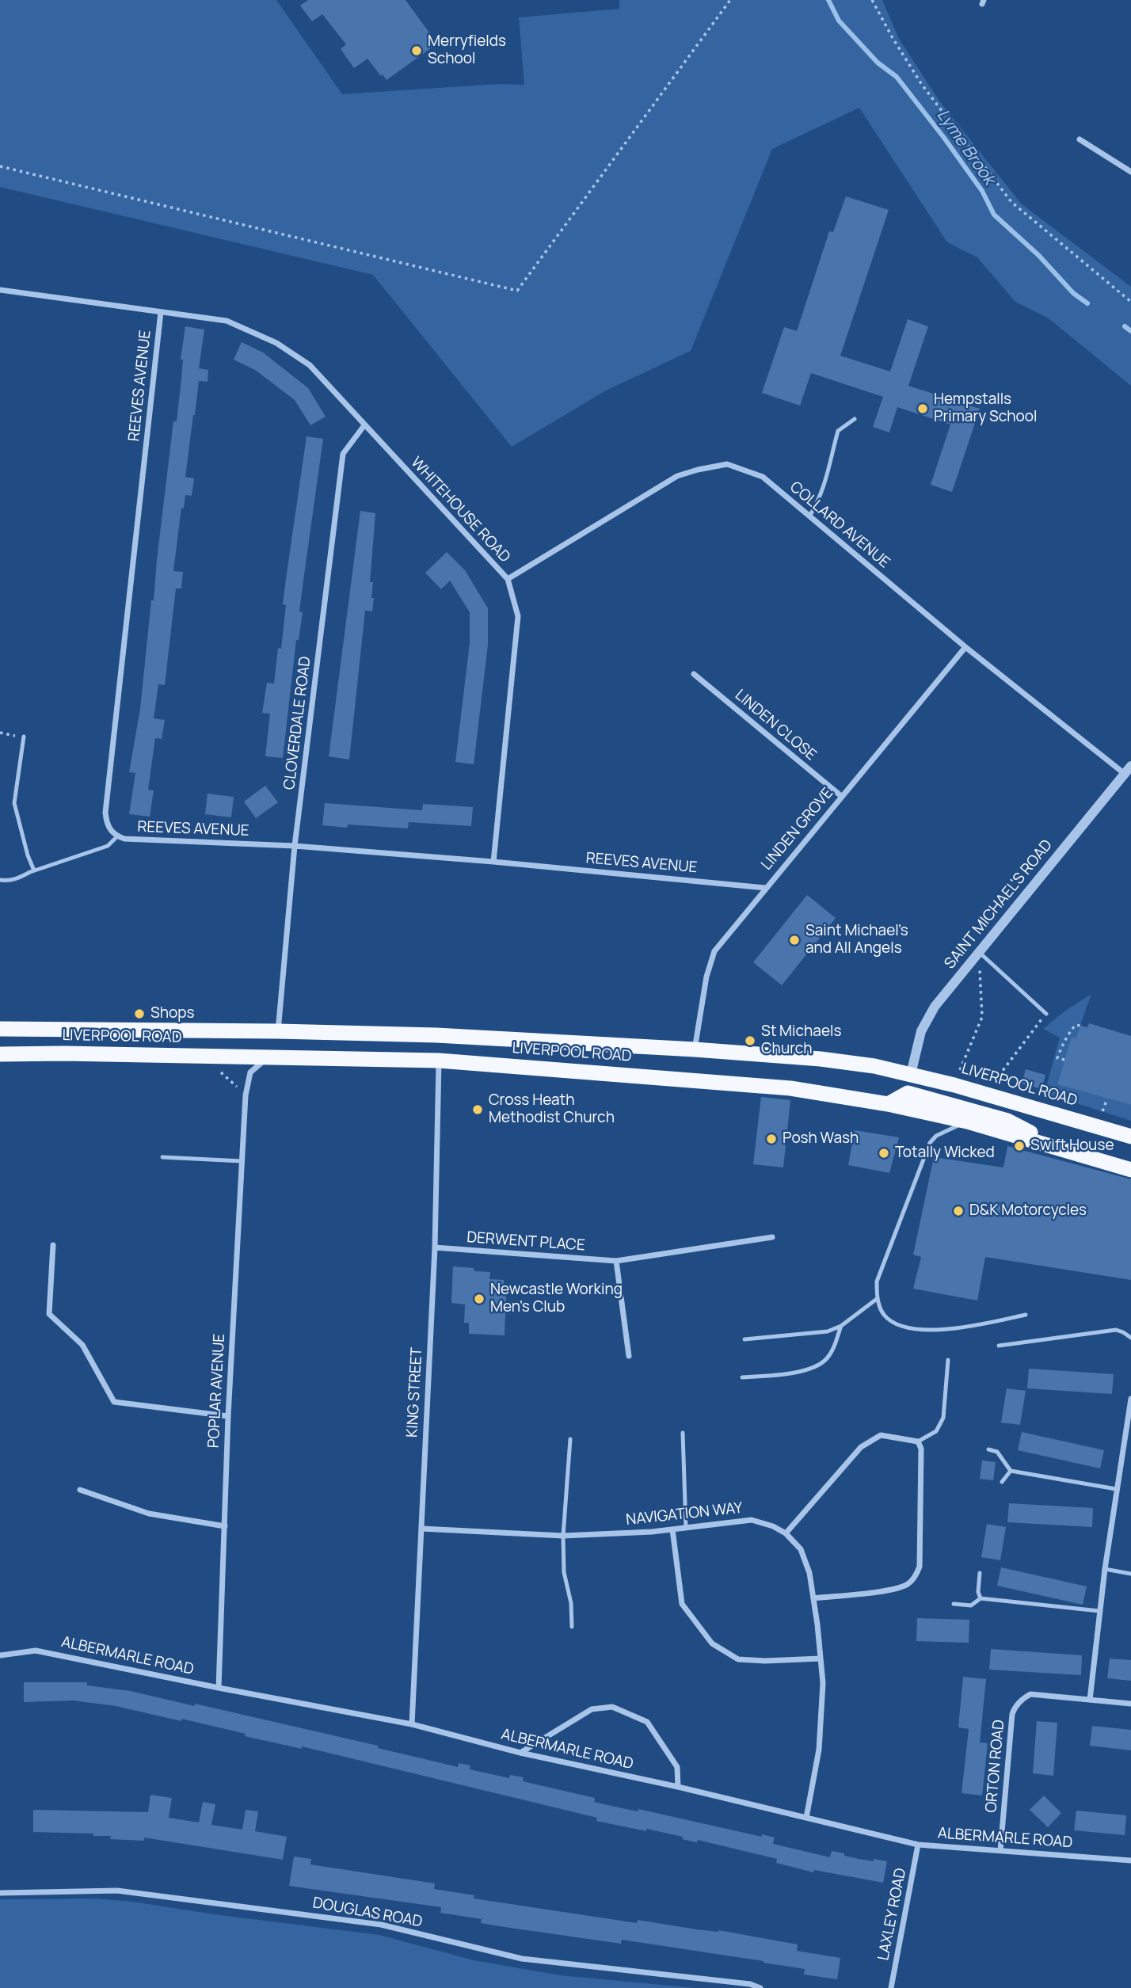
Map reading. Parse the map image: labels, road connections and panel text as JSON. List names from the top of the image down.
{
  "streets": {
    "highway": ["LIVERPOOL ROAD"],
    "street": [
      "REEVES AVENUE",
      "WHITEHOUSE ROAD",
      "COLLARD AVENUE",
      "CLOVERDALE ROAD",
      "LINDEN CLOSE",
      "LINDEN GROVE",
      "SAINT MICHAEL'S ROAD",
      "DERWENT PLACE",
      "POPLAR AVENUE",
      "KING STREET",
      "NAVIGATION WAY",
      "ALBERMARLE ROAD",
      "ORTON ROAD",
      "DOUGLAS ROAD",
      "LAXLEY ROAD"
    ]
  },
  "crossings": [
    ["REEVES AVENUE", "WHITEHOUSE ROAD"],
    ["REEVES AVENUE", "CLOVERDALE ROAD"],
    ["REEVES AVENUE", "LINDEN GROVE"],
    ["WHITEHOUSE ROAD", "COLLARD AVENUE"],
    ["WHITEHOUSE ROAD", "CLOVERDALE ROAD"],
    ["COLLARD AVENUE", "LINDEN GROVE"],
    ["COLLARD AVENUE", "SAINT MICHAEL'S ROAD"],
    ["CLOVERDALE ROAD", "LIVERPOOL ROAD"],
    ["LINDEN CLOSE", "LINDEN GROVE"],
    ["LINDEN GROVE", "LIVERPOOL ROAD"],
    ["SAINT MICHAEL'S ROAD", "LIVERPOOL ROAD"],
    ["LIVERPOOL ROAD", "POPLAR AVENUE"],
    ["LIVERPOOL ROAD", "KING STREET"],
    ["DERWENT PLACE", "KING STREET"],
    ["POPLAR AVENUE", "ALBERMARLE ROAD"],
    ["KING STREET", "NAVIGATION WAY"],
    ["KING STREET", "ALBERMARLE ROAD"],
    ["NAVIGATION WAY", "ALBERMARLE ROAD"],
    ["ALBERMARLE ROAD", "ORTON ROAD"],
    ["ALBERMARLE ROAD", "LAXLEY ROAD"]
  ],
  "water": ["Lyme Brook"],
  "places": [
    "Merryfields School",
    "Hempstalls Primary School",
    "Saint Michael's and All Angels",
    "Shops",
    "St Michaels Church",
    "Cross Heath Methodist Church",
    "Posh Wash",
    "Swift House",
    "Totally Wicked",
    "D&K Motorcycles",
    "Newcastle Working Men's Club"
  ]
}
